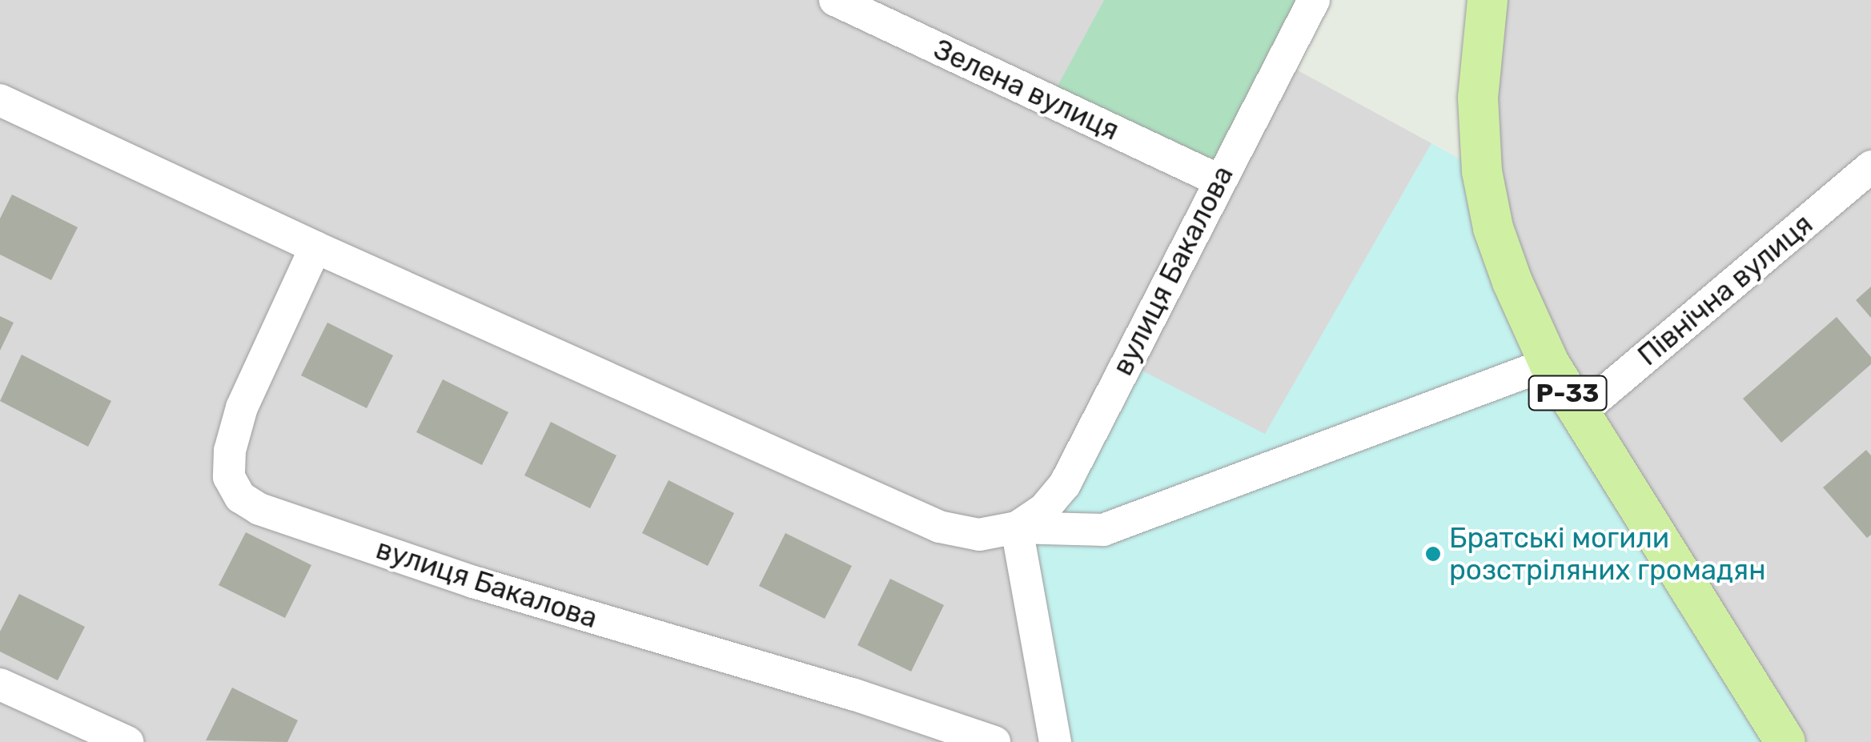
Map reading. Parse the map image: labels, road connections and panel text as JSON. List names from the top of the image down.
{
  "streets": {
    "main road": ["Р-33"],
    "street": ["Зелена вулиця", "вулиця Бакалова", "Північна вулиця"]
  },
  "crossings": [
    ["Зелена вулиця", "вулиця Бакалова"],
    ["вулиця Бакалова", "Р-33"],
    ["Північна вулиця", "Р-33"]
  ],
  "places": ["Братські могили розстріляних громадян"]
}
